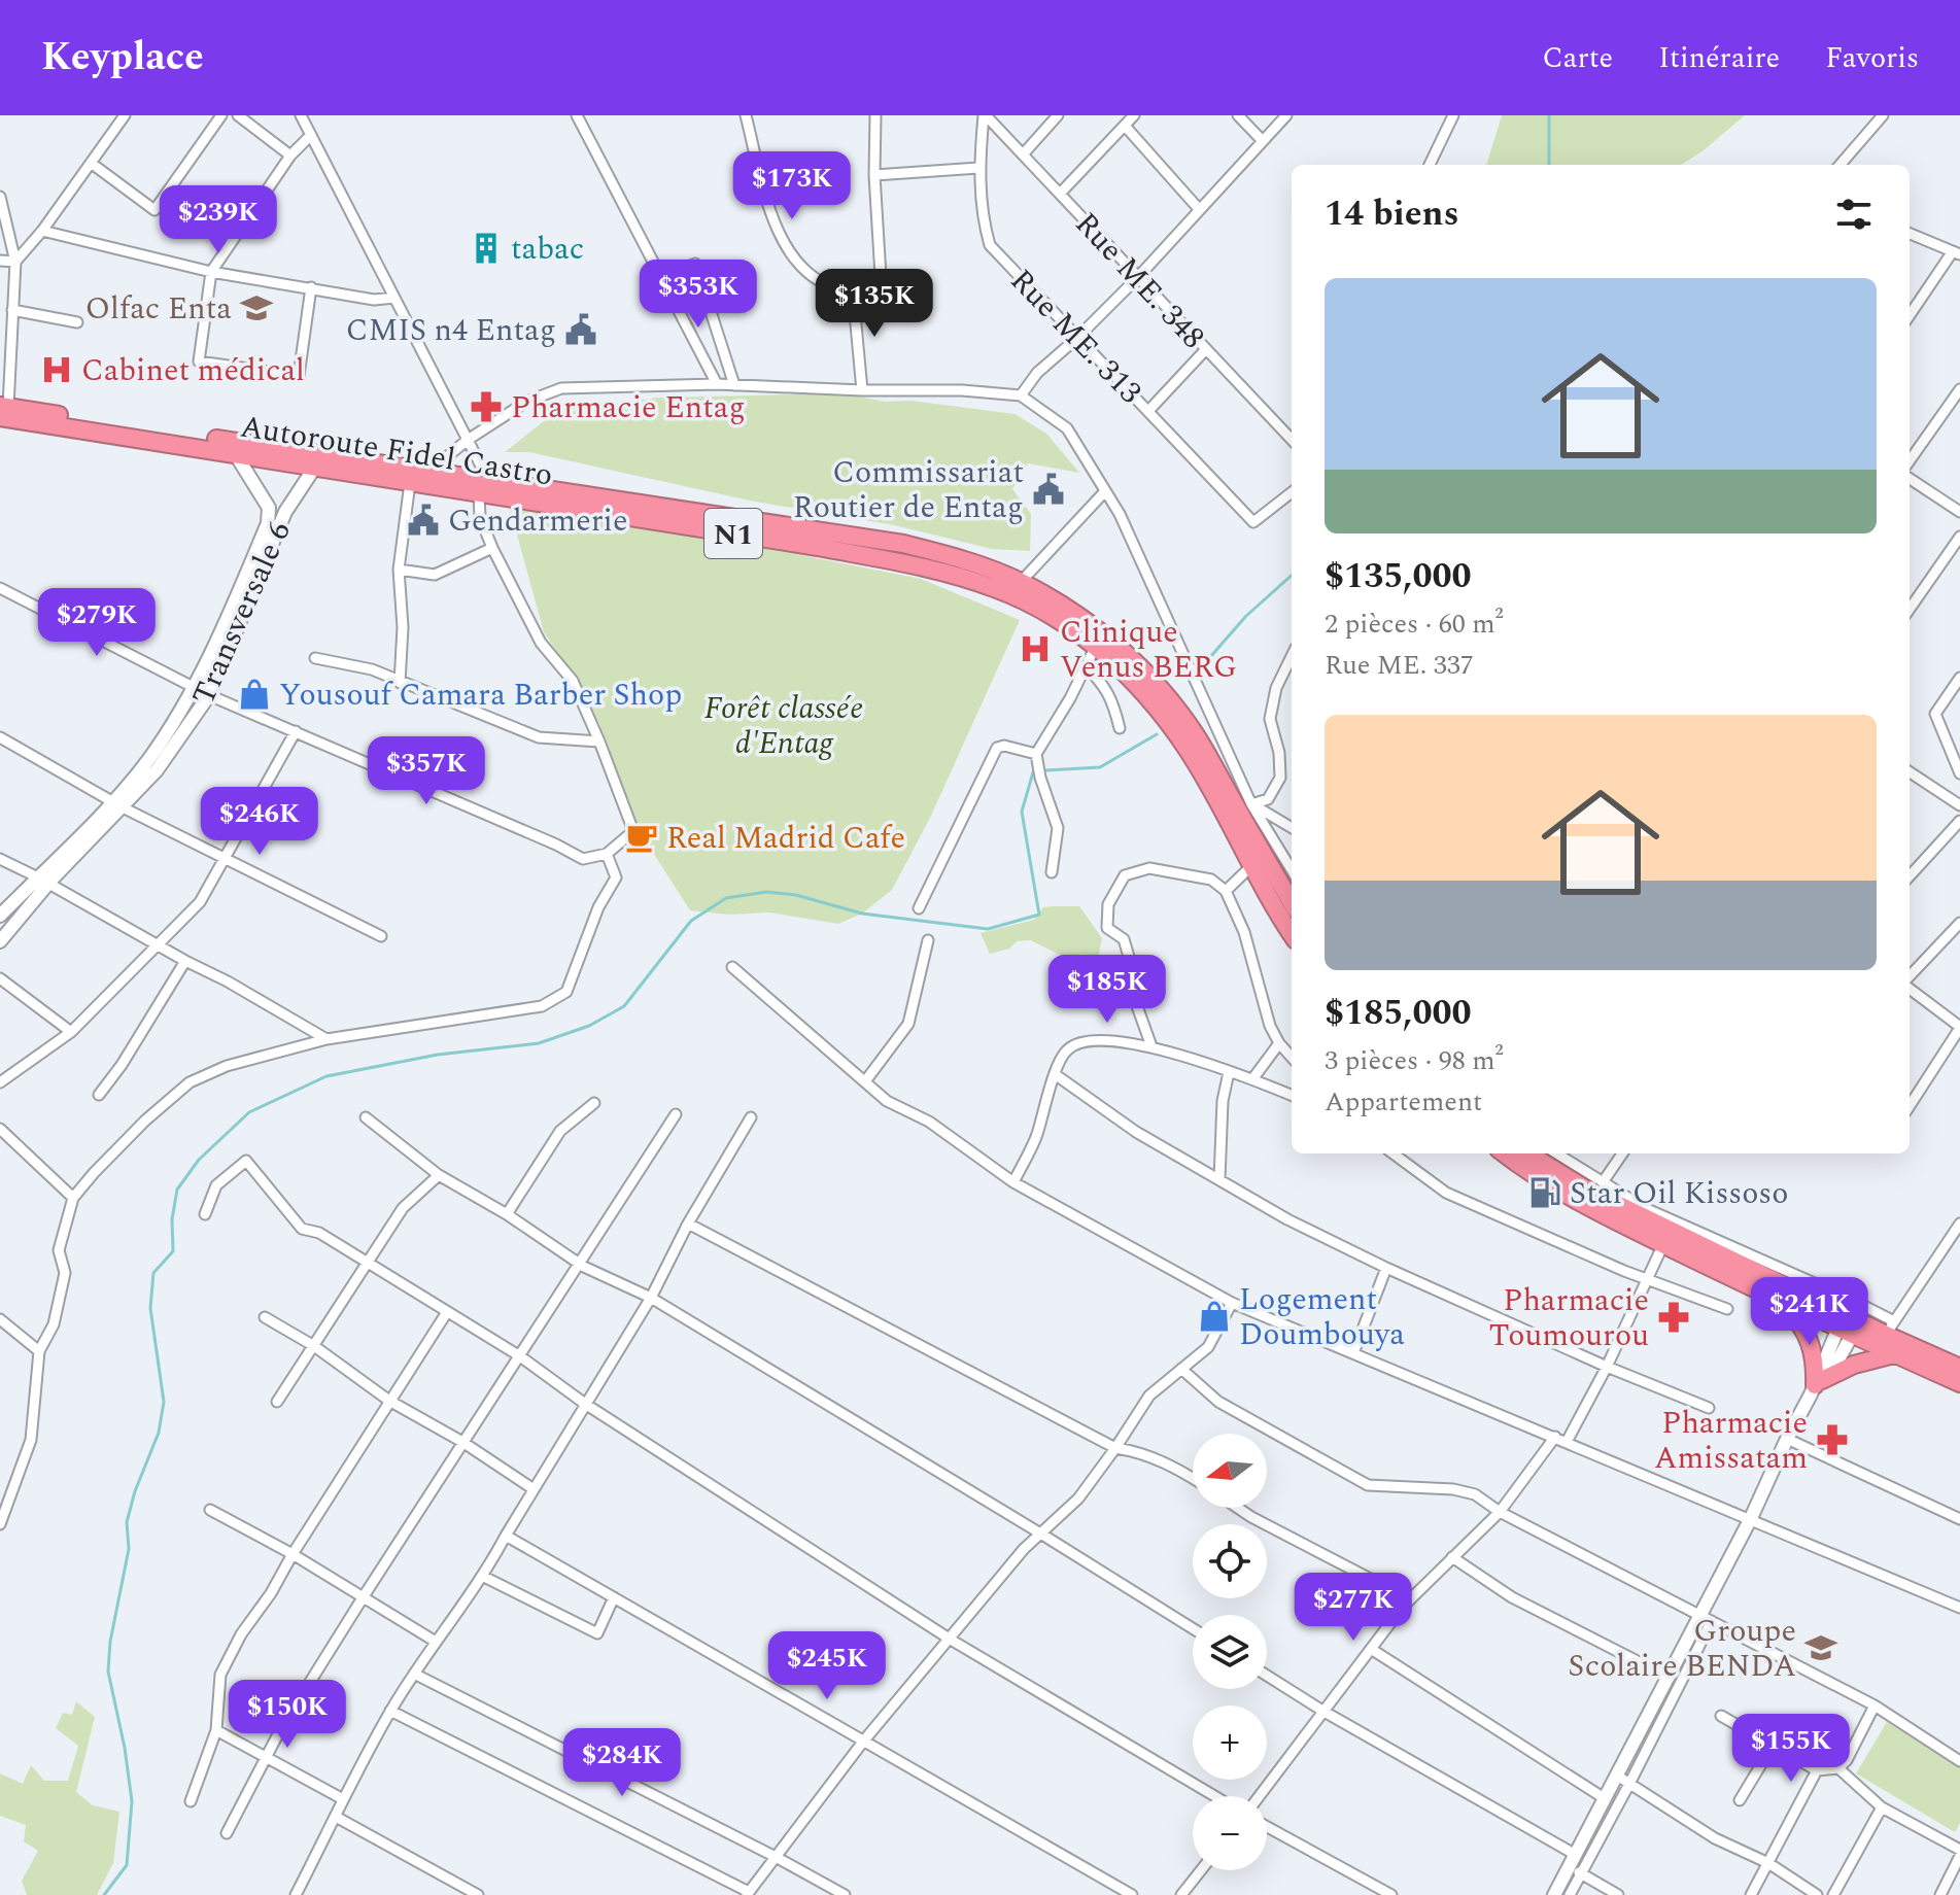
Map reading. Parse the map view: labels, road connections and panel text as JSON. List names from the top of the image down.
{
  "streets": {
    "highway": ["Autoroute Fidel Castro", "N1"],
    "main road": ["Transversale 6"],
    "street": ["Rue ME. 348", "Rue ME. 313"]
  },
  "crossings": [
    ["Rue ME. 348", "Rue ME. 313"],
    ["Autoroute Fidel Castro", "Transversale 6"]
  ],
  "parks": ["Forêt classée d'Entag"],
  "places": {
    "building": ["tabac"],
    "school or university": ["Olfac Enta", "Groupe Scolaire BENDA"],
    "public building": ["CMIS n4 Entag", "Commissariat Routier de Entag", "Gendarmerie"],
    "hospital": ["Cabinet médical", "Clinique Venus BERG"],
    "pharmacy": ["Pharmacie Entag", "Pharmacie Toumourou", "Pharmacie Amissatam"],
    "shop": ["Yousouf Camara Barber Shop", "Logement Doumbouya"],
    "cafe": ["Real Madrid Cafe"],
    "fuel station": ["Star Oil Kissoso"]
  },
  "north": "left",
  "page": {
    "header": "Keyplace",
    "nav": ["Carte", "Itinéraire", "Favoris"],
    "price": [
      "$173K",
      "$239K",
      "$353K",
      "$135K",
      "$279K",
      "$357K",
      "$246K",
      "$185K",
      "$241K",
      "$277K",
      "$245K",
      "$150K",
      "$155K",
      "$284K"
    ],
    "heading": "14 biens",
    "list": [
      {
        "name": "$135,000",
        "note": "2 pièces · 60 m² · Rue ME. 337"
      },
      {
        "name": "$185,000",
        "note": "3 pièces · 98 m² · Appartement"
      }
    ],
    "map_buttons": ["+", "−"]
  }
}
